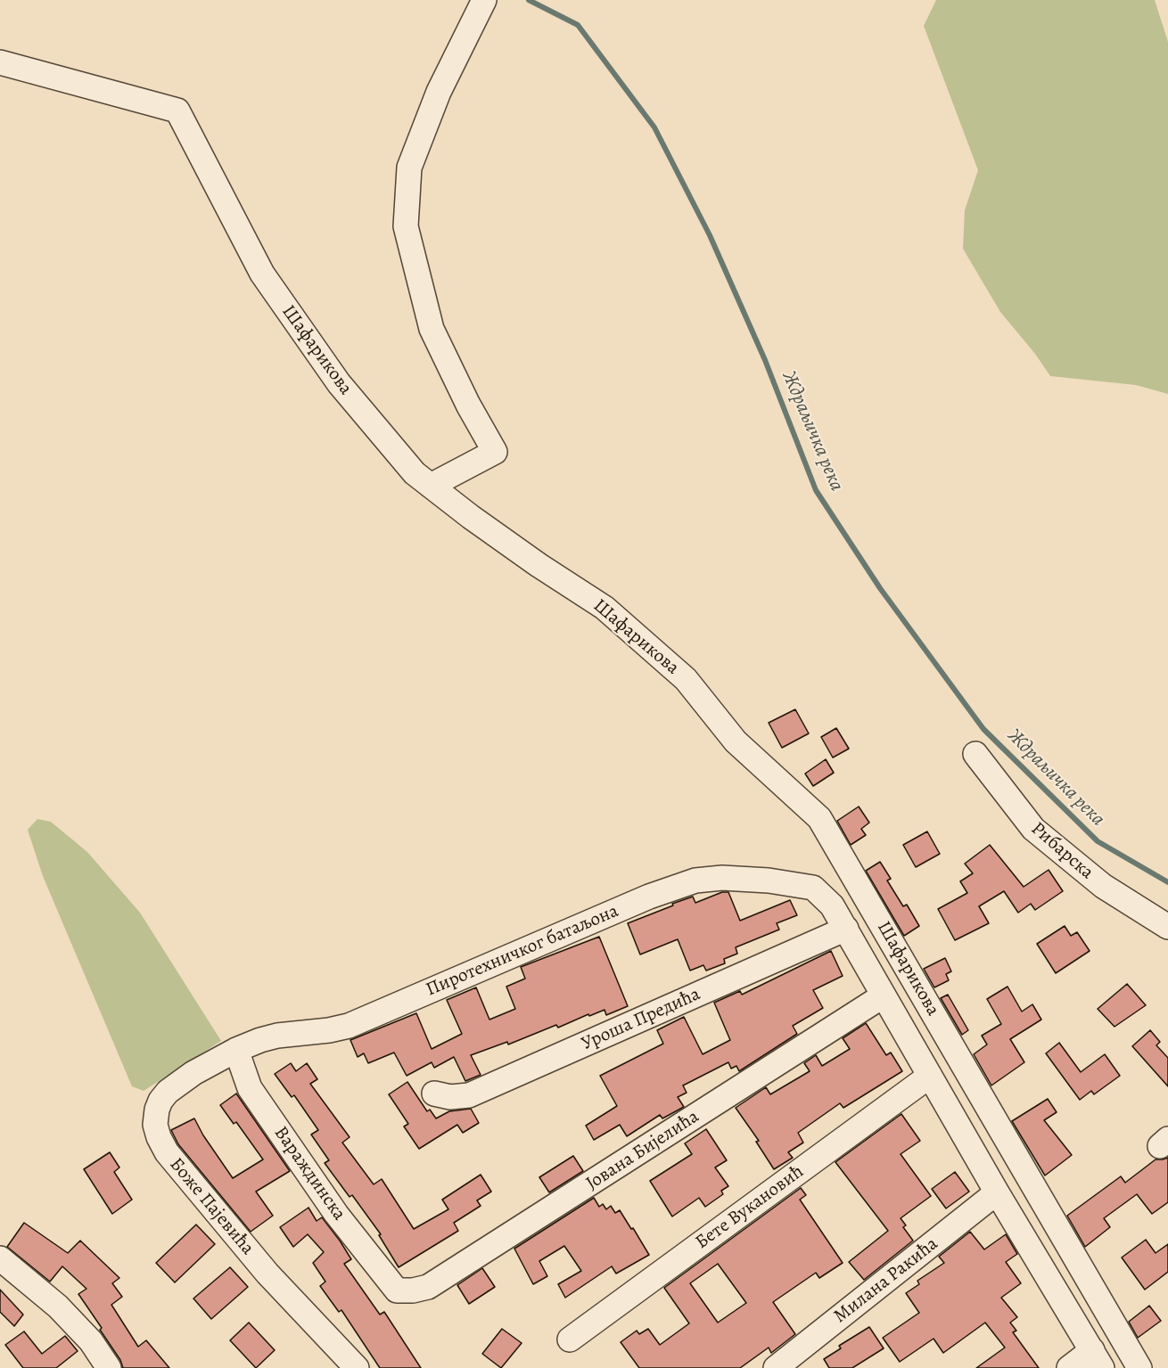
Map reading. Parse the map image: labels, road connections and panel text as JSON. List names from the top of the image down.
{
  "streets": {
    "street": [
      "Шафарикова",
      "Рибарска",
      "Пиротехничког батаљона",
      "Уроша Предића",
      "Јована Бијелића",
      "Вараждинска",
      "Боже Пајевића",
      "Бете Вукановић",
      "Милана Ракића"
    ]
  },
  "crossings": [
    ["Пиротехничког батаљона", "Уроша Предића"],
    ["Пиротехничког батаљона", "Вараждинска"],
    ["Пиротехничког батаљона", "Боже Пајевића"],
    ["Јована Бијелића", "Вараждинска"],
    ["Вараждинска", "Боже Пајевића"]
  ],
  "water": ["Ждраљичка река"]
}
